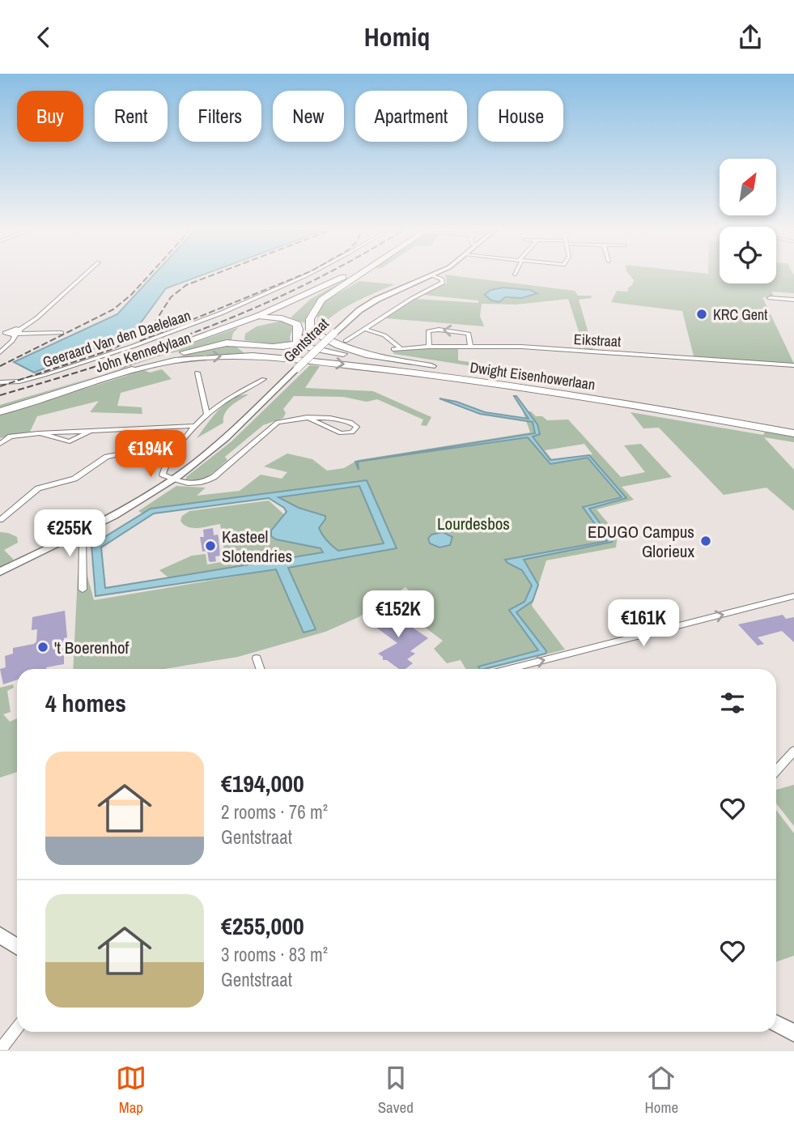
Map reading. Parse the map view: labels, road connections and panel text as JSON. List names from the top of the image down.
{
  "streets": {
    "highway": ["John Kennedylaan", "Dwight Eisenhowerlaan"],
    "street": ["Geeraard Van den Daelelaan", "Gentstraat", "Eikstraat"]
  },
  "crossings": [
    ["John Kennedylaan", "Dwight Eisenhowerlaan"]
  ],
  "parks": ["Lourdesbos"],
  "places": [
    "KRC Gent",
    "EDUGO Campus Glorieux",
    "Kasteel Slotendries",
    "'t Boerenhof"
  ],
  "north": "top right",
  "page": {
    "header": "Homiq",
    "chip": [
      "Buy",
      "Rent",
      "Filters",
      "New",
      "Apartment",
      "House"
    ],
    "price": [
      "€194K",
      "€255K",
      "€152K",
      "€161K"
    ],
    "heading": "4 homes",
    "list": [
      {
        "name": "€194,000",
        "note": "2 rooms · 76 m² · Gentstraat"
      },
      {
        "name": "€255,000",
        "note": "3 rooms · 83 m² · Gentstraat"
      }
    ],
    "tabs": ["Map", "Saved", "Home"]
  }
}
